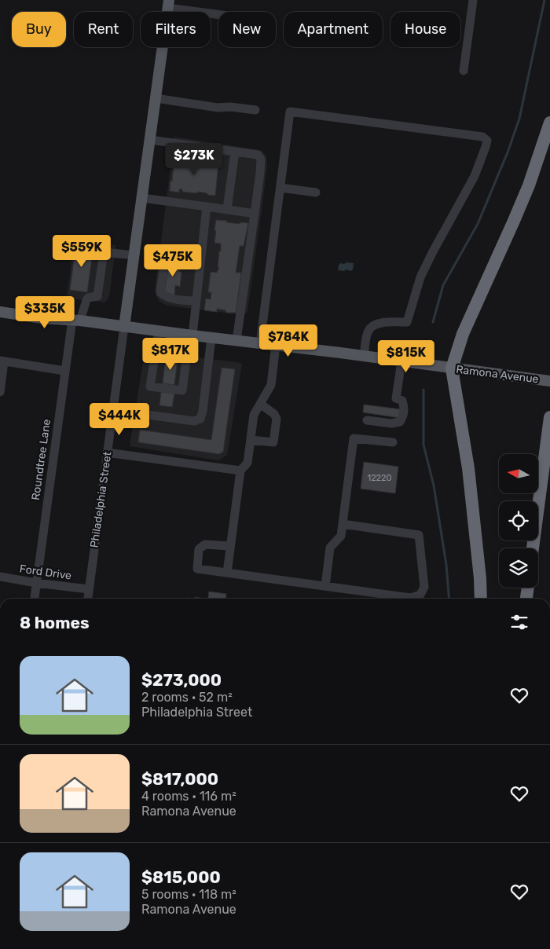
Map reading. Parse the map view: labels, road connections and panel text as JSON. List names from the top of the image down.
{
  "streets": {
    "main road": ["Ramona Avenue", "Philadelphia Street"],
    "street": ["Roundtree Lane", "Ford Drive"]
  },
  "crossings": [
    ["Ramona Avenue", "Roundtree Lane"],
    ["Ramona Avenue", "Philadelphia Street"],
    ["Roundtree Lane", "Philadelphia Street"],
    ["Roundtree Lane", "Ford Drive"],
    ["Philadelphia Street", "Ford Drive"]
  ],
  "house_numbers": ["12220"],
  "north": "left",
  "page": {
    "chip": [
      "Buy",
      "Rent",
      "Filters",
      "New",
      "Apartment",
      "House"
    ],
    "price": [
      "$273K",
      "$559K",
      "$475K",
      "$335K",
      "$784K",
      "$817K",
      "$815K",
      "$444K"
    ],
    "heading": "8 homes",
    "list": [
      {
        "name": "$273,000",
        "note": "2 rooms · 52 m² · Philadelphia Street"
      },
      {
        "name": "$817,000",
        "note": "4 rooms · 116 m² · Ramona Avenue"
      },
      {
        "name": "$815,000",
        "note": "5 rooms · 118 m² · Ramona Avenue"
      }
    ]
  }
}
